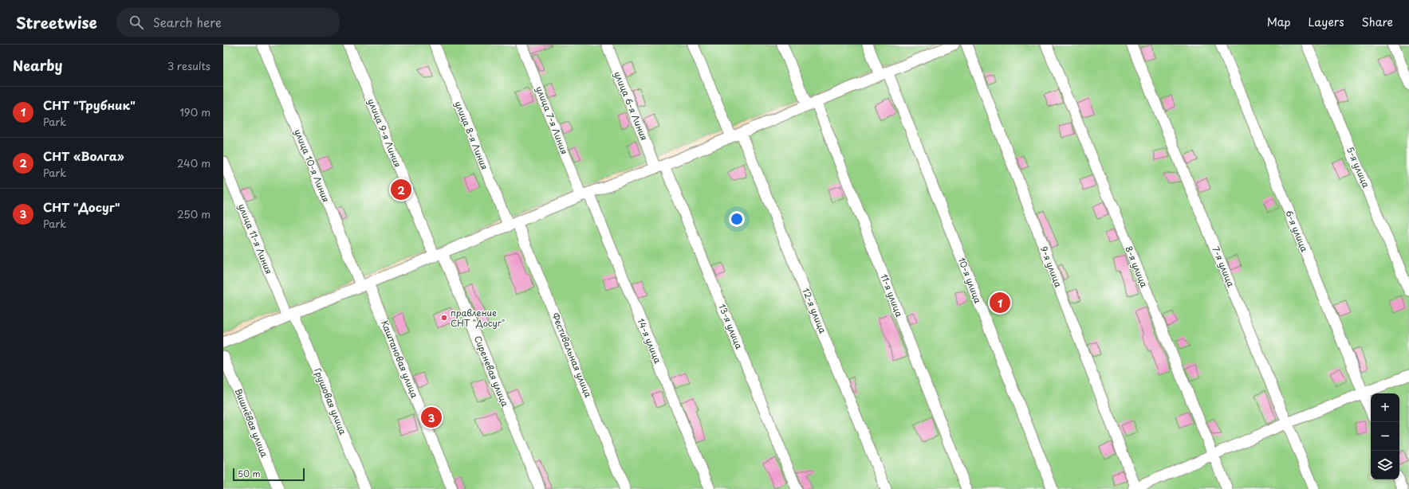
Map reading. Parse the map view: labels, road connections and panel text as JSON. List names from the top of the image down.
{
  "streets": {
    "street": [
      "улица 6-я Линия",
      "улица 7-я Линия",
      "улица 9-я Линия",
      "улица 8-я Линия",
      "улица 10-я Линия",
      "5-я улица",
      "6-я улица",
      "улица 11-я Линия",
      "9-я улица",
      "8-я улица",
      "7-я улица",
      "10-я улица",
      "11-я улица",
      "12-я улица",
      "13-я улица",
      "14-я улица",
      "Фестивальная улица",
      "Каштановая улица",
      "Сиреневая улица",
      "Грушовая улица",
      "Вишнёвая улица"
    ]
  },
  "crossings": [
    ["улица 6-я Линия", "13-я улица"],
    ["улица 7-я Линия", "14-я улица"],
    ["улица 9-я Линия", "Сиреневая улица"],
    ["улица 8-я Линия", "Фестивальная улица"],
    ["улица 10-я Линия", "Каштановая улица"],
    ["улица 11-я Линия", "Грушовая улица"]
  ],
  "places": ["правление СНТ \"Досуг\""],
  "scale_bar": "50 m",
  "page": {
    "header": "Streetwise",
    "search": "Search here",
    "nav": ["Map", "Layers", "Share"],
    "heading": ["Nearby", "3 results"],
    "list": [
      {
        "mark": "1",
        "name": "СНТ \"Трубник\"",
        "note": "Park",
        "value": "190 m"
      },
      {
        "mark": "2",
        "name": "СНТ «Волга»",
        "note": "Park",
        "value": "240 m"
      },
      {
        "mark": "3",
        "name": "СНТ \"Досуг\"",
        "note": "Park",
        "value": "250 m"
      }
    ],
    "pins": ["2", "1", "3"],
    "map_buttons": ["+", "−"],
    "scale": "50 m"
  }
}
